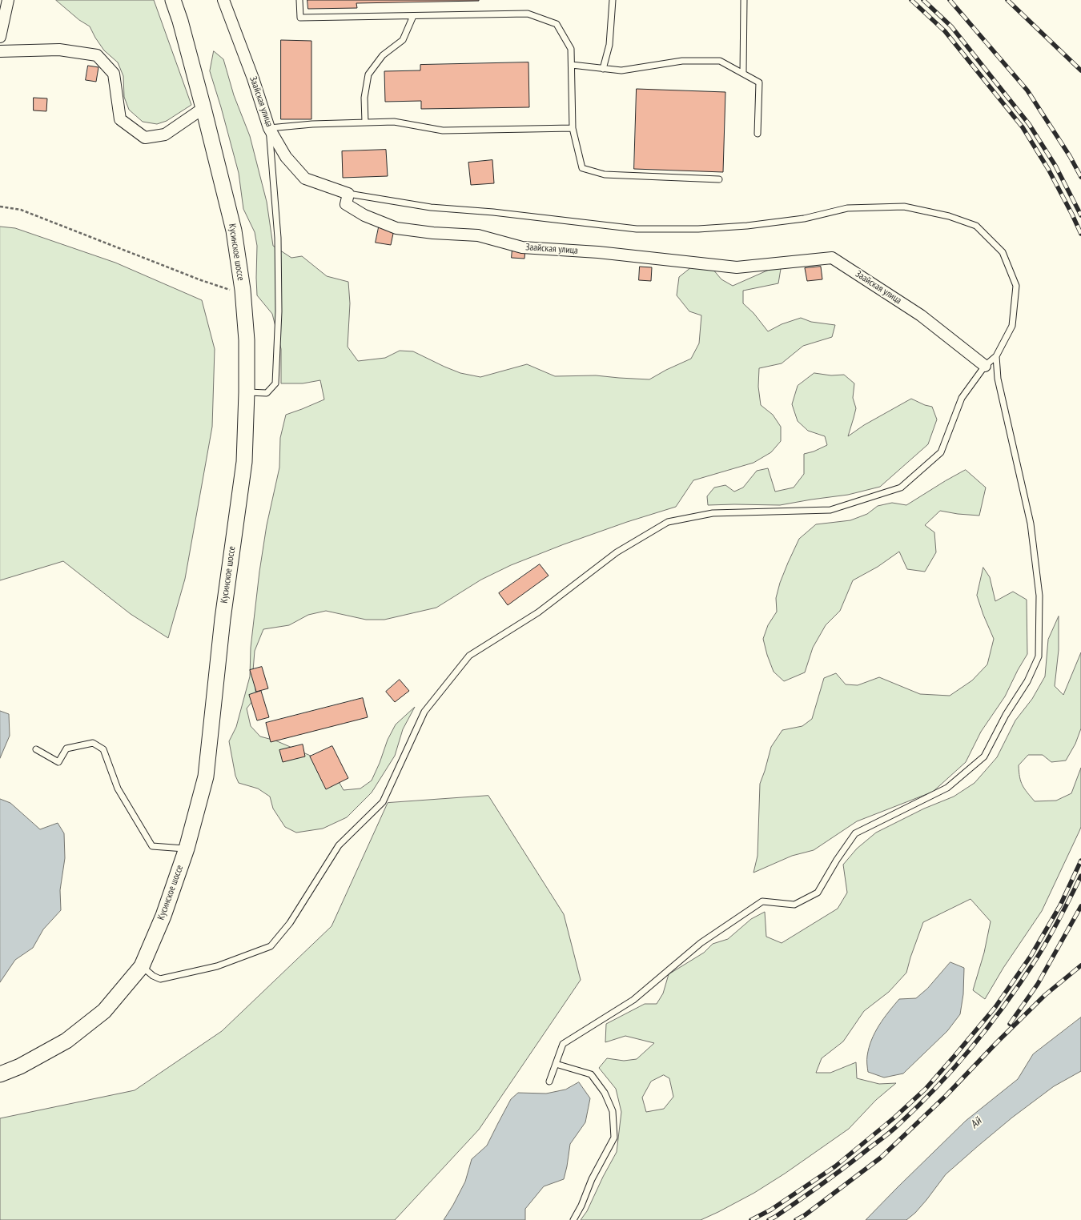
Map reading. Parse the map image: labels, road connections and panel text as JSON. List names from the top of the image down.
{
  "streets": {
    "main road": ["Кусинское шоссе"],
    "street": ["Заайская улица"]
  },
  "water": ["Ай"]
}
